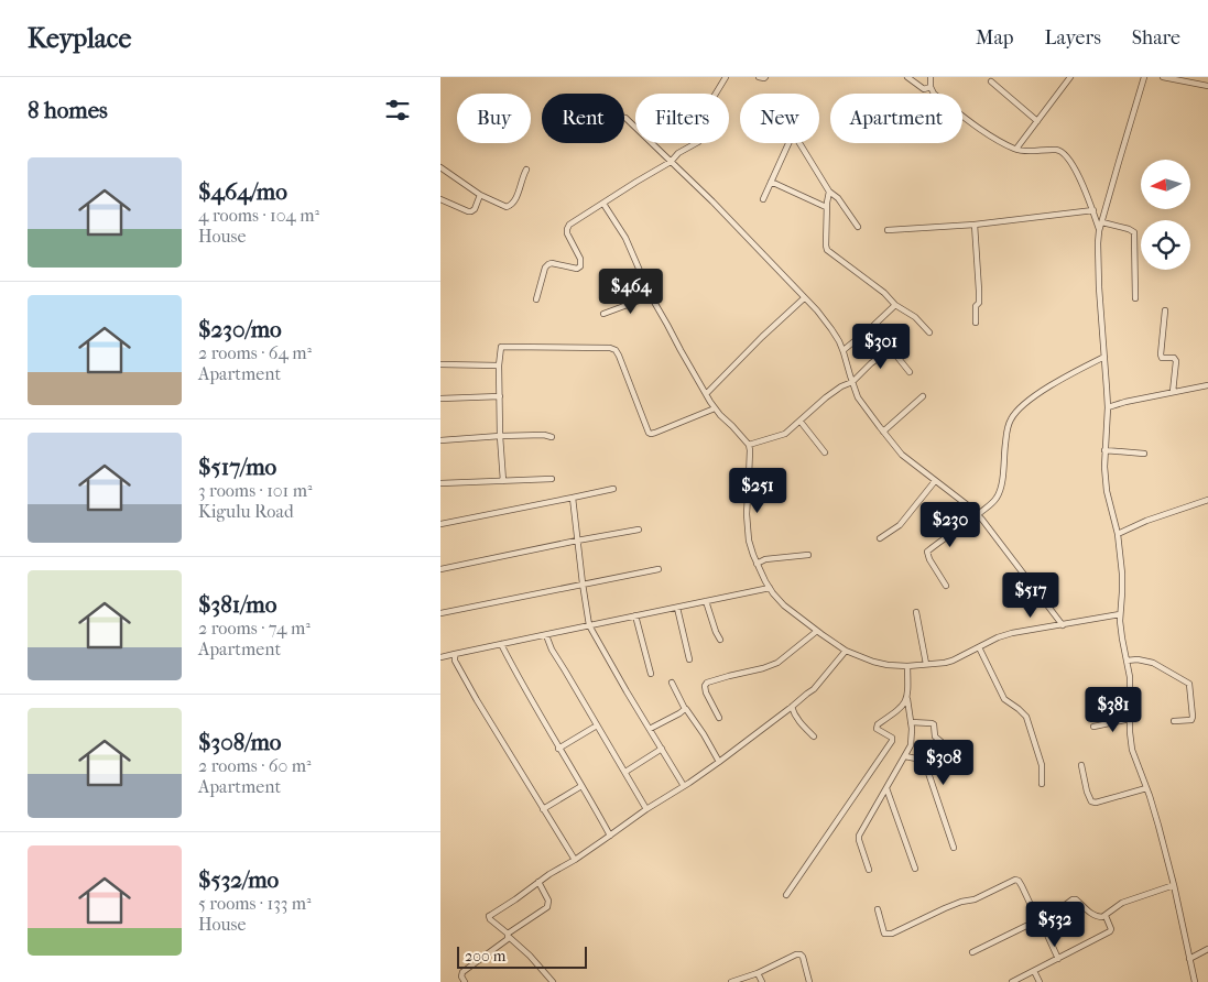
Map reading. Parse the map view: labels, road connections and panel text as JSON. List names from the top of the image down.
{
  "scale_bar": "200 m",
  "north": "left",
  "page": {
    "header": "Keyplace",
    "nav": ["Map", "Layers", "Share"],
    "heading": "8 homes",
    "chip": [
      "Buy",
      "Rent",
      "Filters",
      "New",
      "Apartment"
    ],
    "list": [
      {
        "name": "$464/mo",
        "note": "4 rooms · 104 m² · House"
      },
      {
        "name": "$230/mo",
        "note": "2 rooms · 64 m² · Apartment"
      },
      {
        "name": "$517/mo",
        "note": "3 rooms · 101 m² · Kigulu Road"
      },
      {
        "name": "$381/mo",
        "note": "2 rooms · 74 m² · Apartment"
      },
      {
        "name": "$308/mo",
        "note": "2 rooms · 60 m² · Apartment"
      },
      {
        "name": "$532/mo",
        "note": "5 rooms · 133 m² · House"
      }
    ],
    "price": [
      "$464",
      "$301",
      "$251",
      "$230",
      "$517",
      "$381",
      "$308",
      "$532"
    ],
    "scale": "200 m"
  }
}
